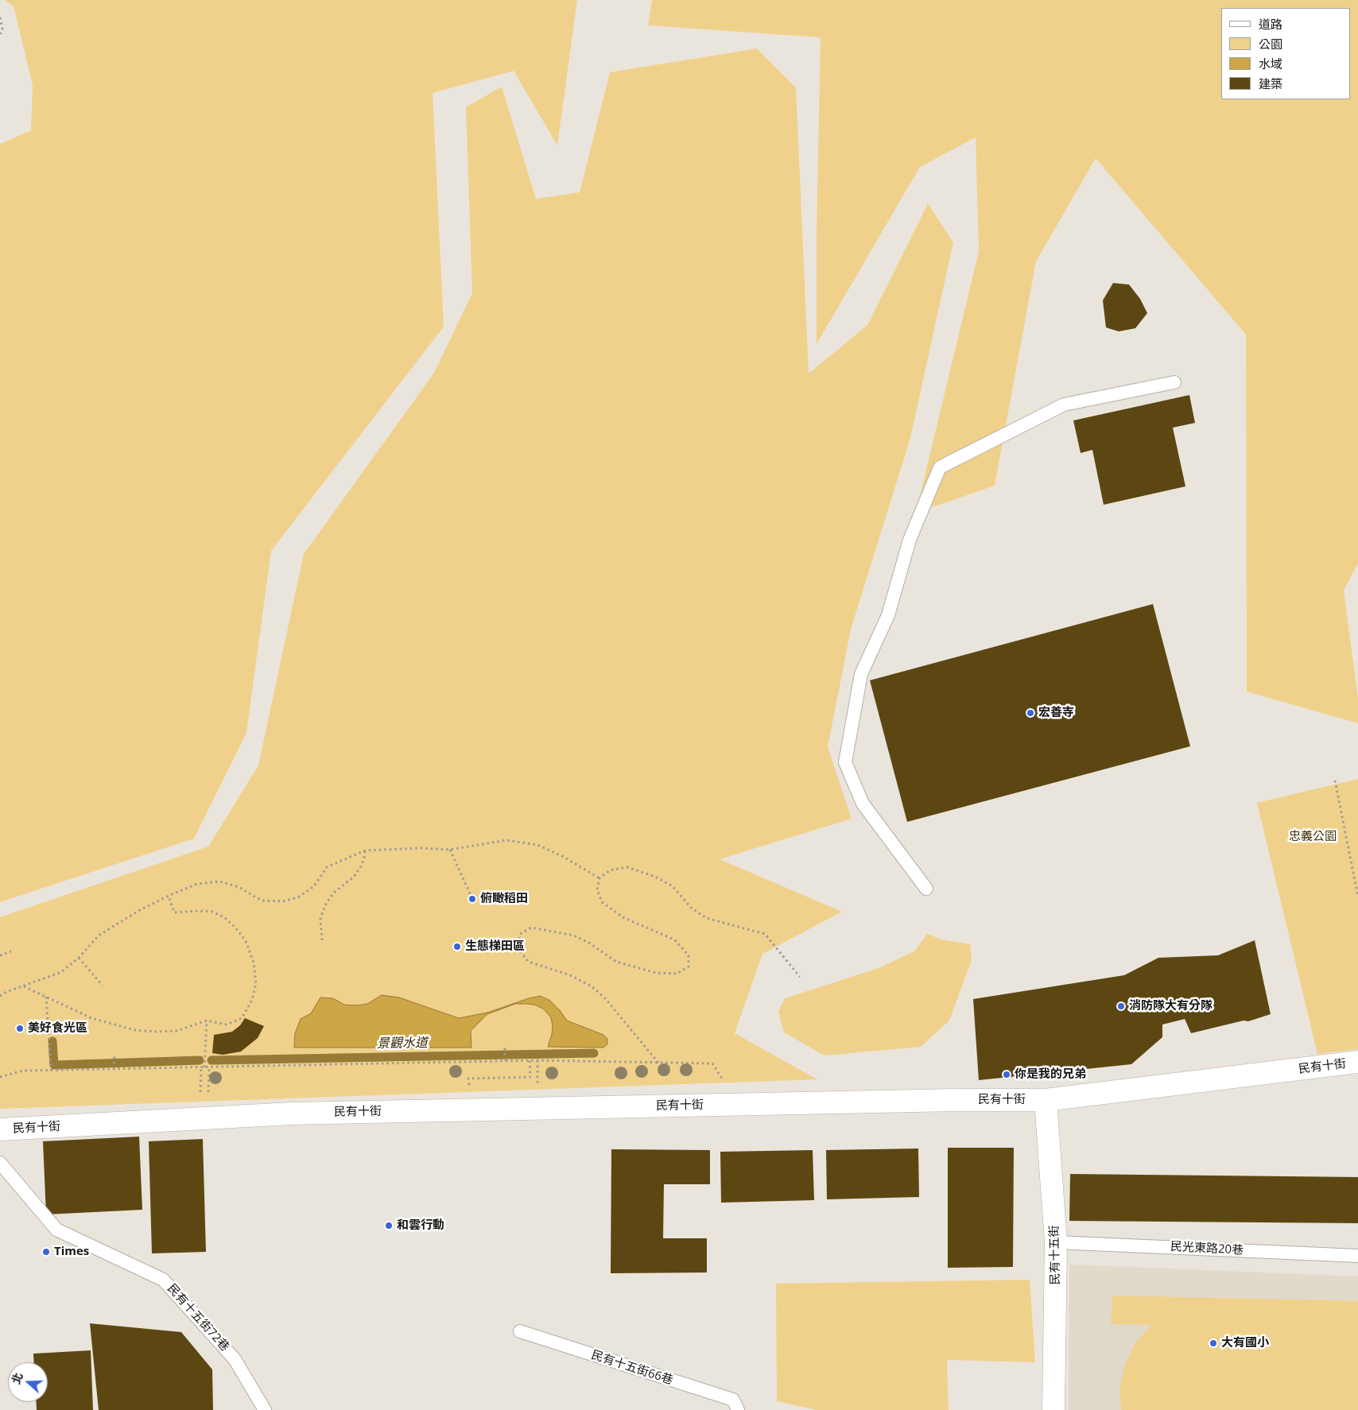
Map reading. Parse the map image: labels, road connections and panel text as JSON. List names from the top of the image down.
{
  "streets": {
    "street": ["民有十街", "民有十五街"],
    "lane": ["民光東路20巷", "民有十五街72巷", "民有十五街66巷"]
  },
  "crossings": [
    ["民有十街", "民有十五街"],
    ["民光東路20巷", "民有十五街"]
  ],
  "water": ["景觀水道"],
  "parks": ["忠義公園"],
  "places": [
    "宏善寺",
    "俯瞰稻田",
    "生態梯田區",
    "消防隊大有分隊",
    "美好食光區",
    "你是我的兄弟",
    "和雲行動",
    "Times",
    "大有國小"
  ],
  "legend": [
    "道路",
    "公園",
    "水域",
    "建築"
  ],
  "north": "left"
}
